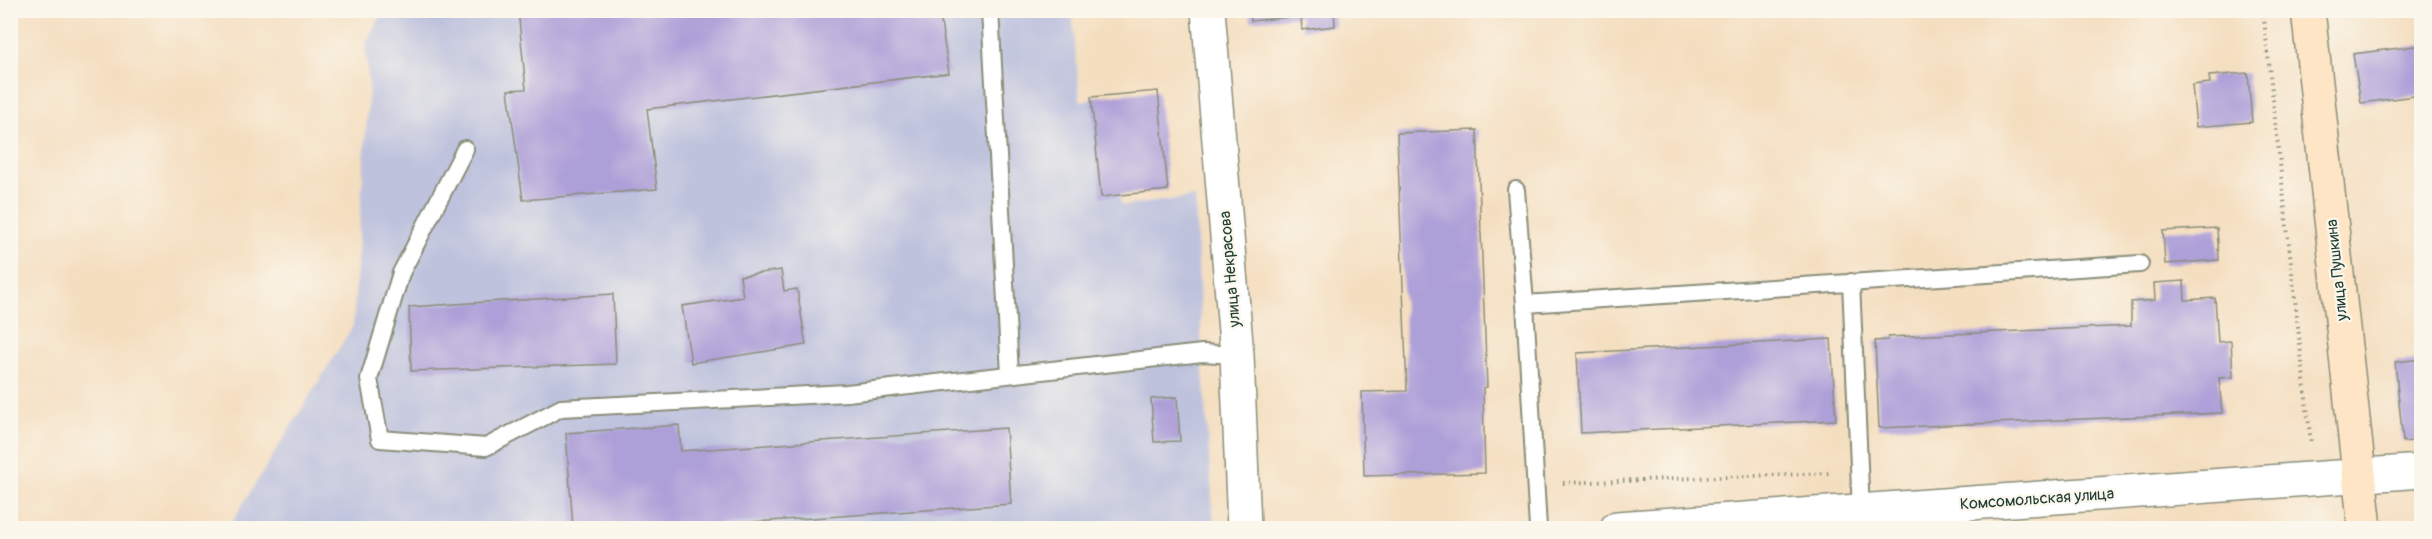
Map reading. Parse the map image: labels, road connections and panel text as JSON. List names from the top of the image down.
{
  "streets": {
    "main road": ["улица Пушкина"],
    "street": ["улица Некрасова", "Комсомольская улица"]
  },
  "crossings": [
    ["улица Пушкина", "Комсомольская улица"]
  ]
}
